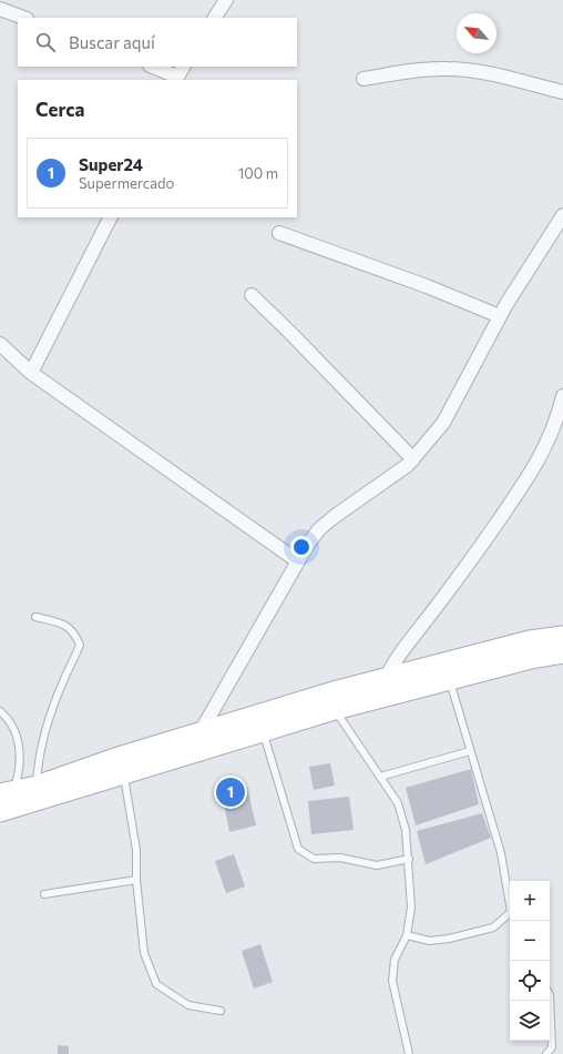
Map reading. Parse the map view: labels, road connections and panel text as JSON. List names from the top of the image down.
{
  "north": "top left",
  "page": {
    "search": "Buscar aquí",
    "heading": "Cerca",
    "list": [
      {
        "mark": "1",
        "name": "Super24",
        "note": "Supermercado",
        "value": "100 m"
      }
    ],
    "pins": "1",
    "map_buttons": ["+", "−"]
  }
}
